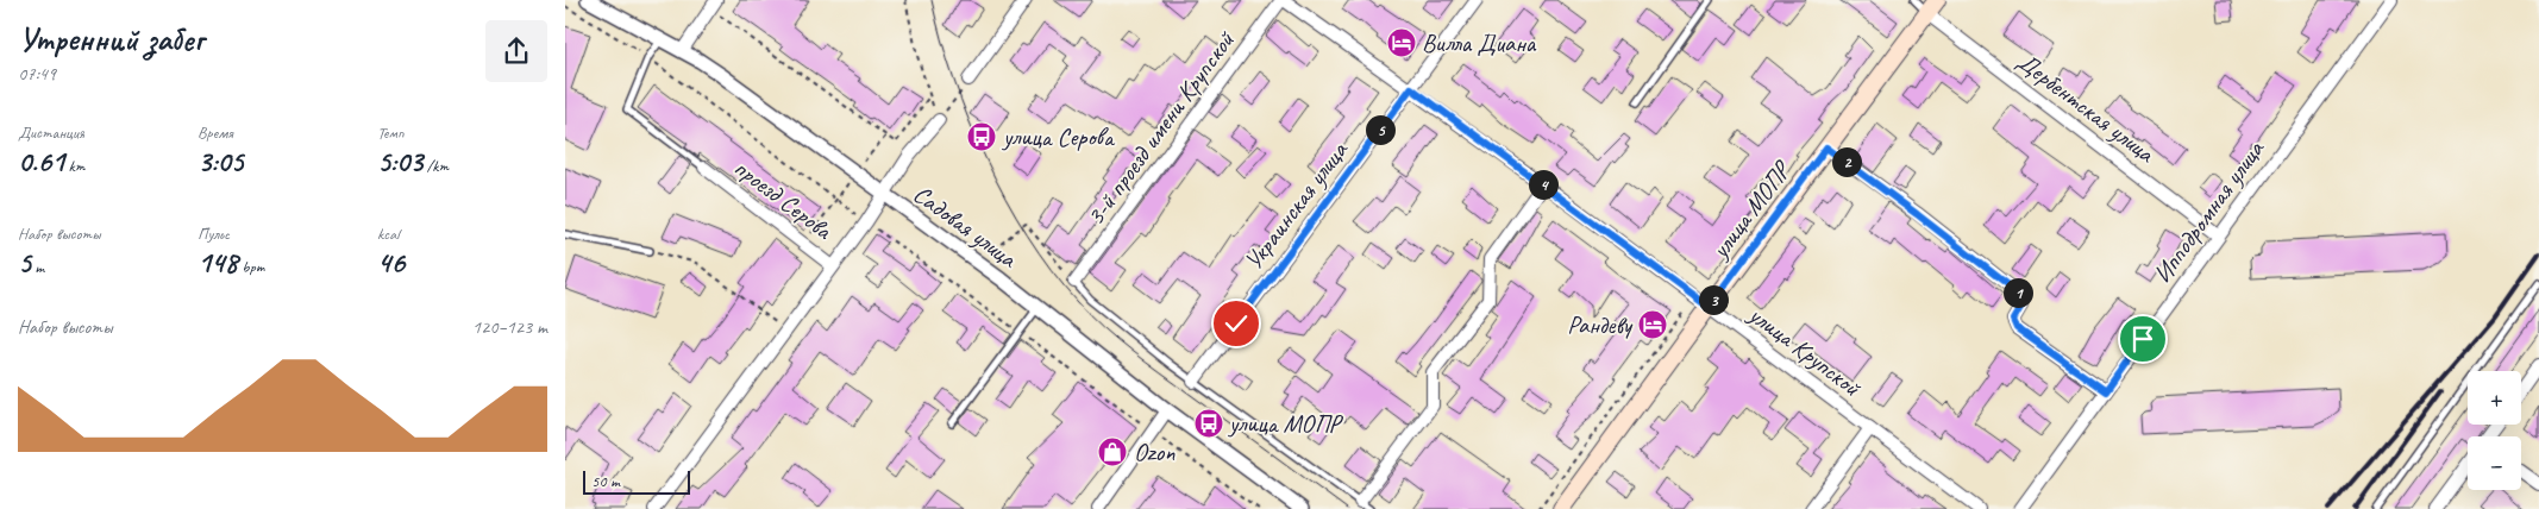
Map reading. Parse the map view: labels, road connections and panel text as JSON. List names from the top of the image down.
{
  "streets": {
    "main road": ["улица МОПР"],
    "street": [
      "Дербентская улица",
      "3-й проезд имени Крупской",
      "проезд Серова",
      "Украинская улица",
      "Ипподромная улица",
      "Садовая улица",
      "улица Крупской"
    ]
  },
  "crossings": [
    ["Дербентская улица", "улица МОПР"],
    ["Дербентская улица", "Ипподромная улица"],
    ["3-й проезд имени Крупской", "улица Крупской"],
    ["Украинская улица", "улица Крупской"],
    ["улица МОПР", "улица Крупской"]
  ],
  "places": {
    "hotel": ["Вилла Диана", "Рандеву"],
    "bus stop": ["улица Серова", "улица МОПР"],
    "shop": ["Ozon"]
  },
  "scale_bar": "50 m",
  "page": {
    "heading": ["Утренний забег", "07:49"],
    "stats": [
      ["Дистанция", "0.61 km"],
      ["Время", "3:05"],
      ["Темп", "5:03 /km"],
      ["Набор высоты", "5 m"],
      ["Пульс", "148 bpm"],
      ["kcal", "46"]
    ],
    "pins": [
      "5",
      "2",
      "4",
      "1",
      "3"
    ],
    "chart": ["Набор высоты", "120–123 m"],
    "map_buttons": ["+", "−"],
    "scale": "50 m"
  }
}
